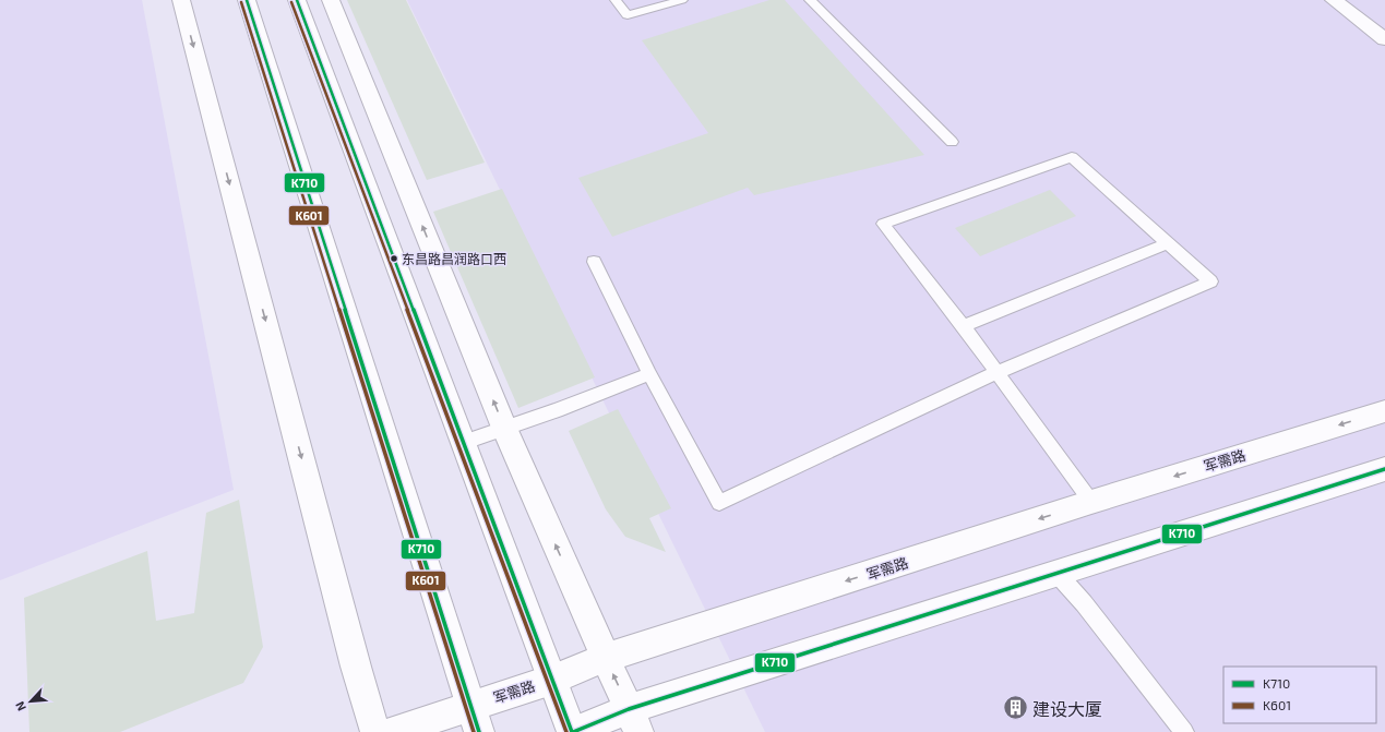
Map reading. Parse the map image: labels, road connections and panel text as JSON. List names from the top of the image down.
{
  "streets": {
    "street": ["军需路"]
  },
  "places": {
    "other": ["东昌路昌润路口西"],
    "building": ["建设大厦"]
  },
  "lines": ["transit line K710", "transit line K601"],
  "legend": ["K710", "K601"],
  "north": "bottom left"
}
